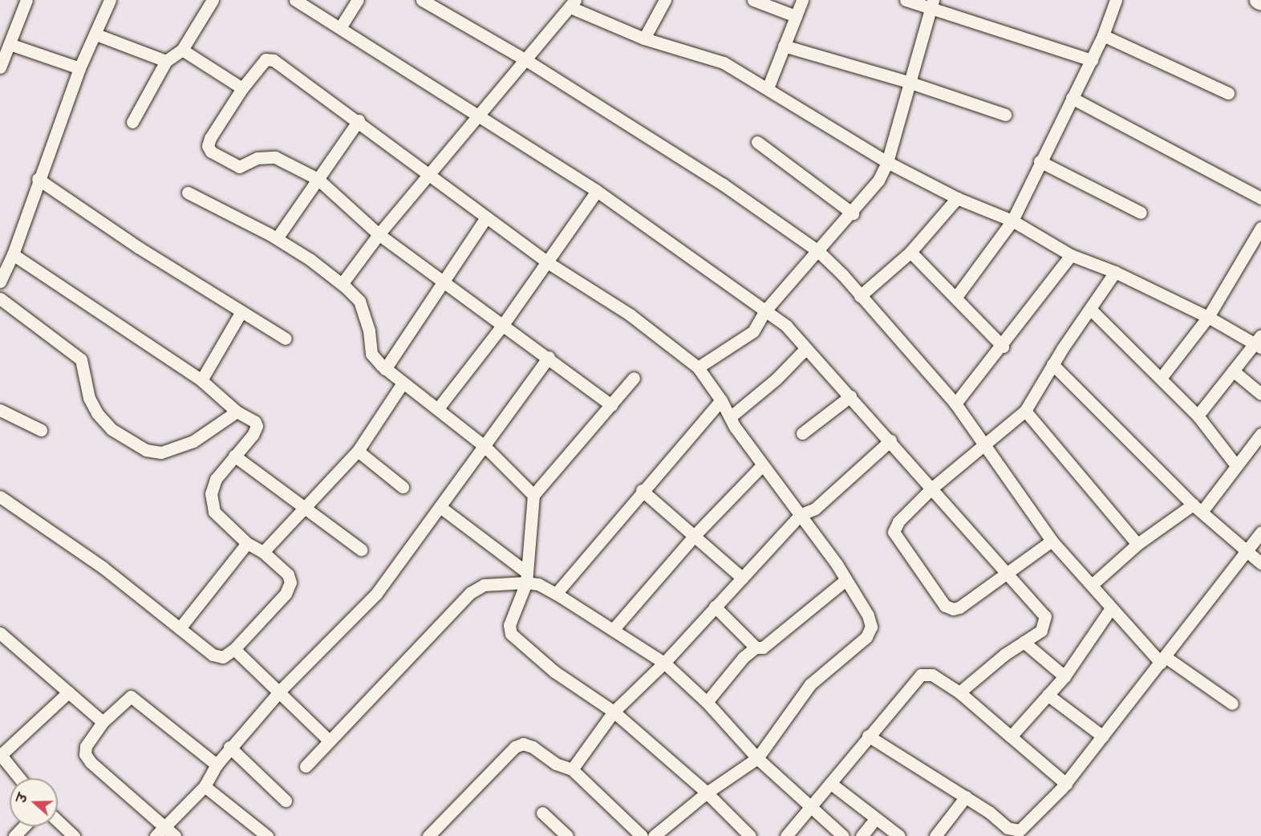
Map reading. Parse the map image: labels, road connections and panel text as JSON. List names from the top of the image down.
{
  "north": "left"
}
